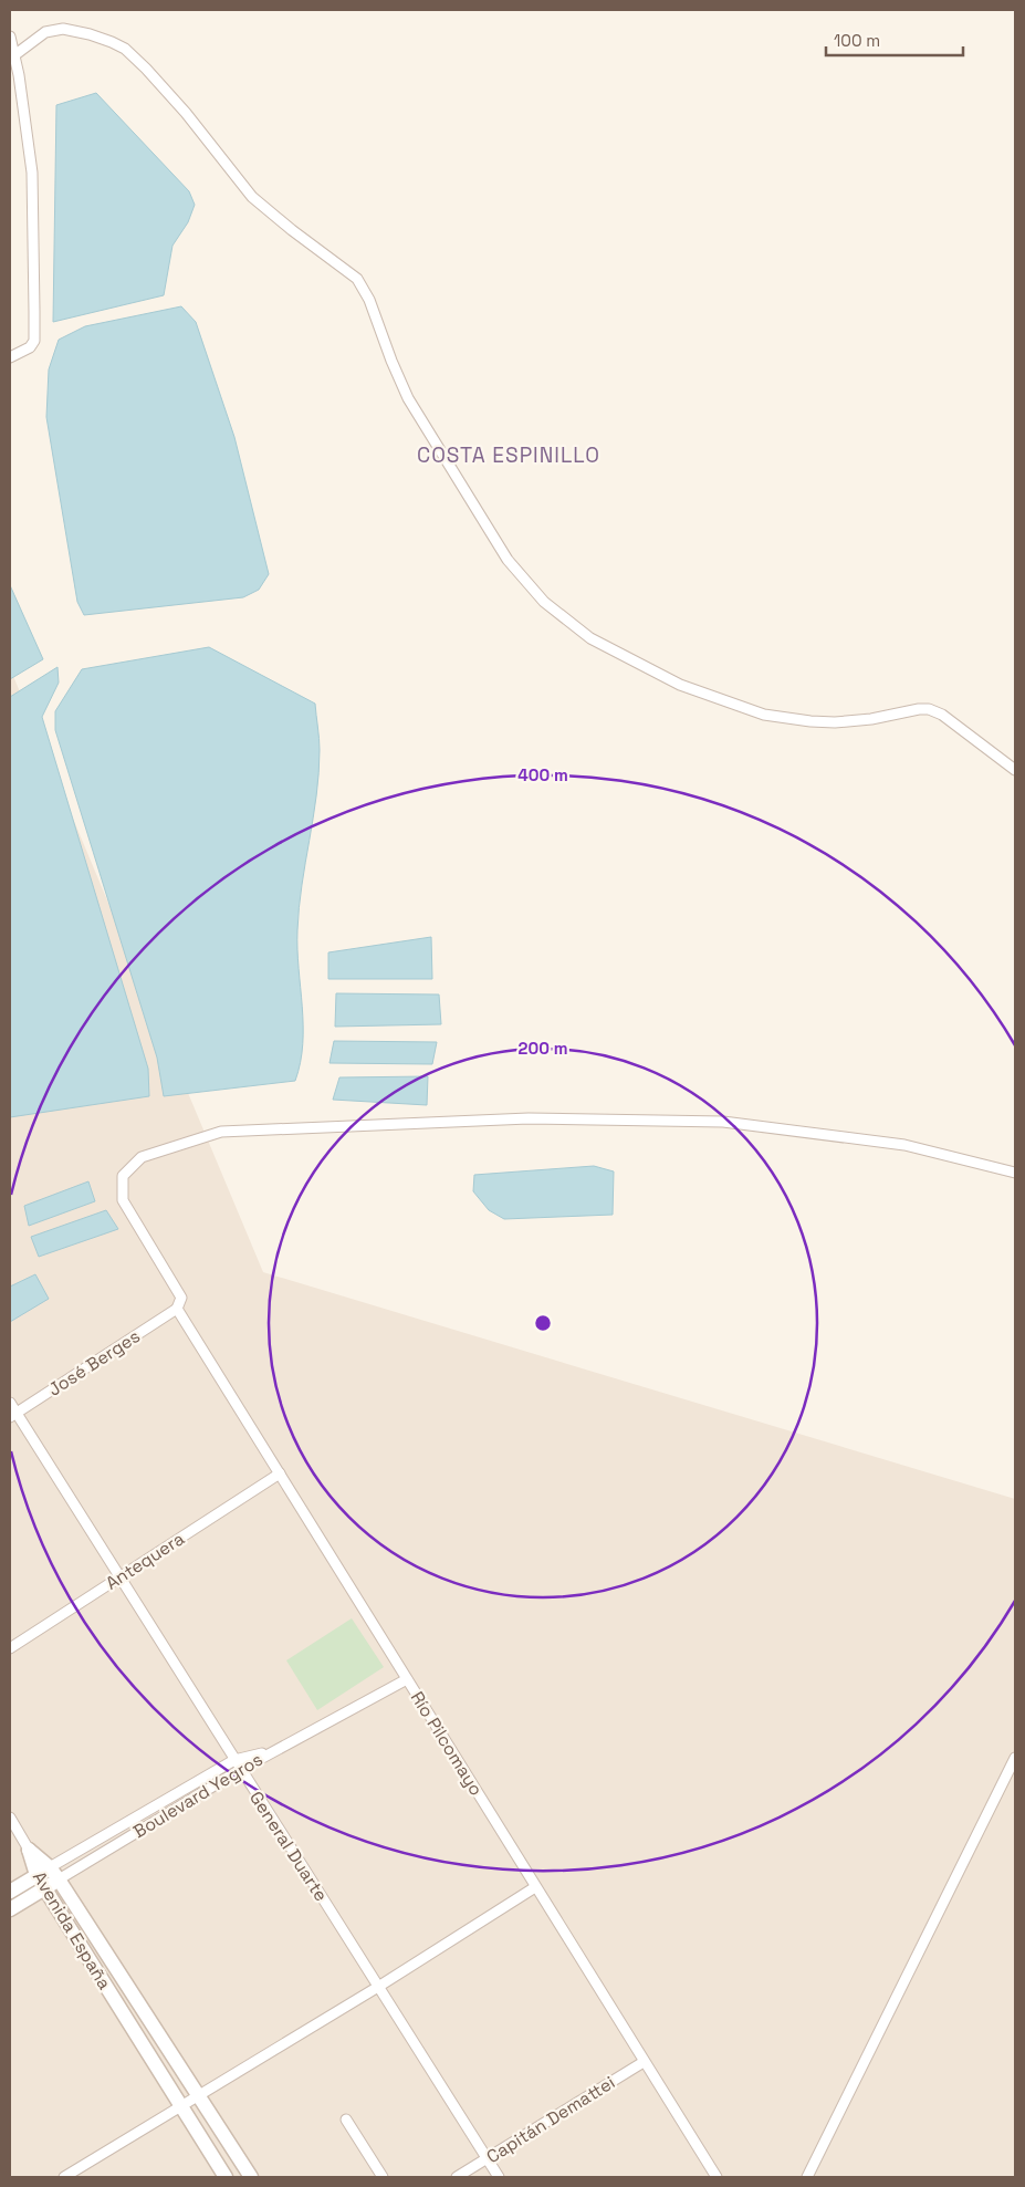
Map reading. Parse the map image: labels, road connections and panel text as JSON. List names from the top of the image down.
{
  "streets": {
    "street": [
      "José Berges",
      "Antequera",
      "Río Pilcomayo",
      "Boulevard Yegros",
      "General Duarte",
      "Avenida España",
      "Capitán Demattei"
    ]
  },
  "crossings": [
    ["José Berges", "Río Pilcomayo"],
    ["José Berges", "General Duarte"],
    ["Antequera", "Río Pilcomayo"],
    ["Antequera", "General Duarte"],
    ["Río Pilcomayo", "Capitán Demattei"],
    ["Boulevard Yegros", "General Duarte"],
    ["Boulevard Yegros", "Avenida España"],
    ["General Duarte", "Capitán Demattei"]
  ],
  "districts": ["COSTA ESPINILLO"],
  "scale_bar": "100 m",
  "rings": ["400 m", "200 m"]
}
